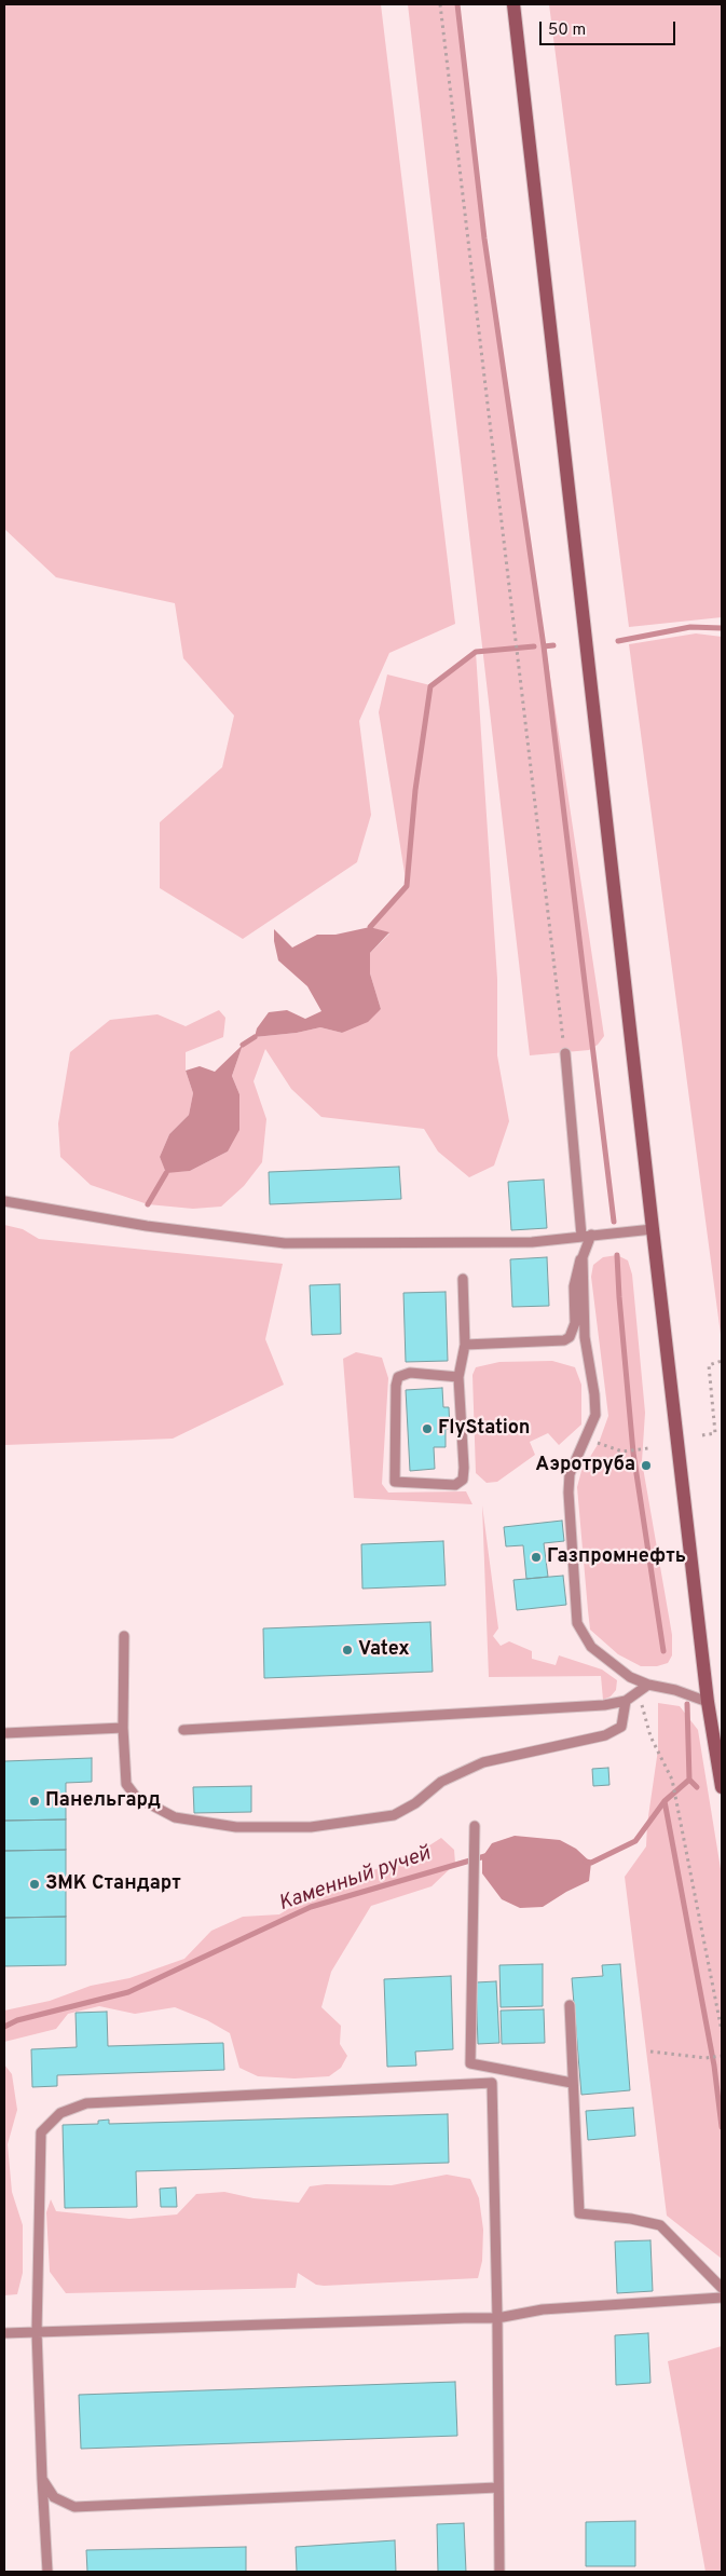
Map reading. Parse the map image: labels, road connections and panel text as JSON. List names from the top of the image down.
{
  "water": ["Каменный ручей"],
  "places": [
    "FlyStation",
    "Аэротруба",
    "Газпромнефть",
    "Vatex",
    "Панельгард",
    "ЗМК Стандарт"
  ],
  "scale_bar": "50 m"
}
